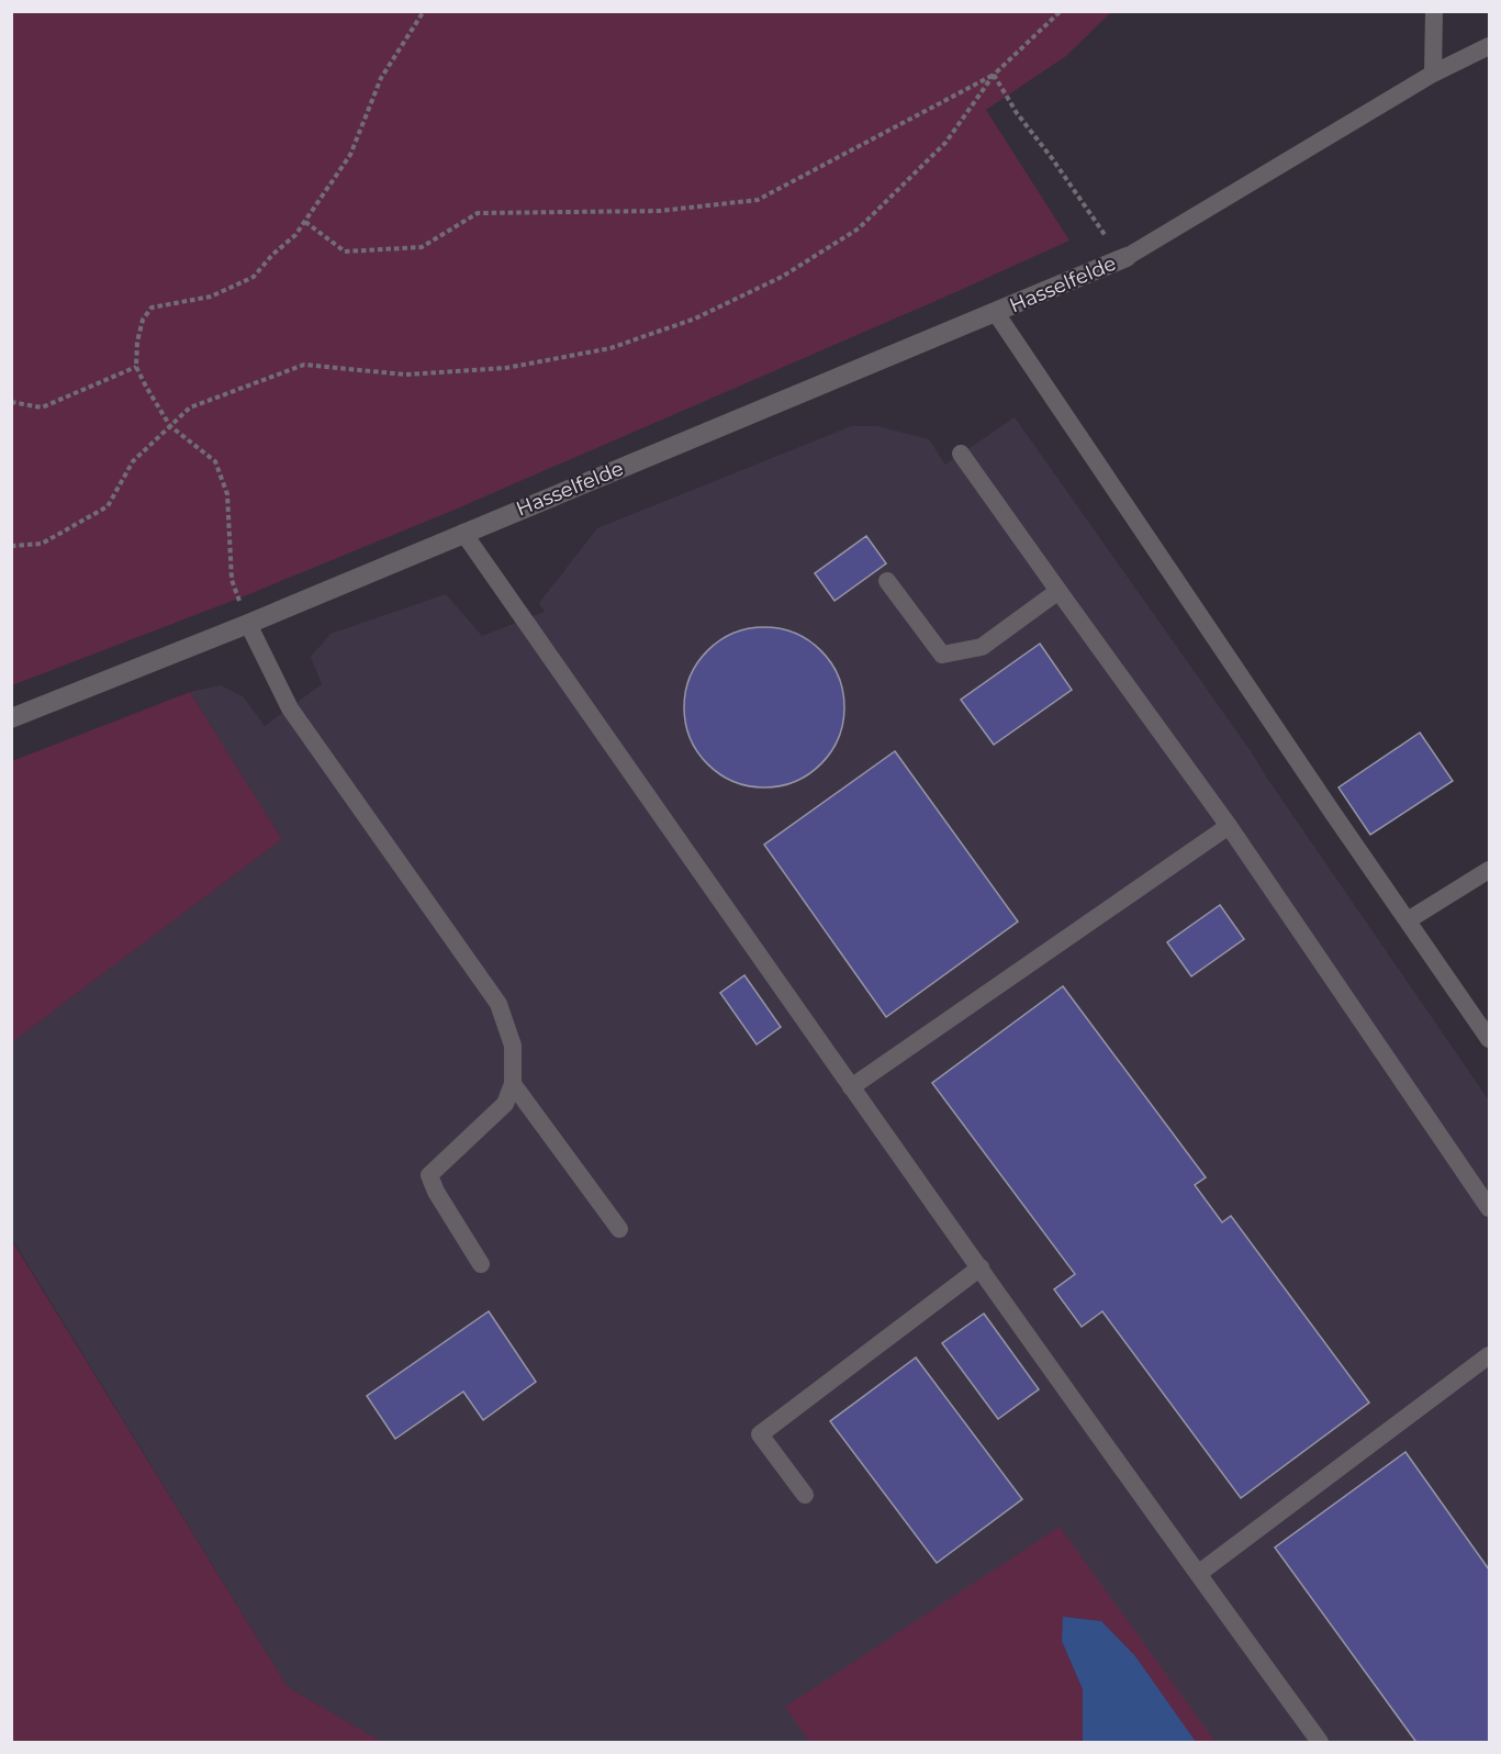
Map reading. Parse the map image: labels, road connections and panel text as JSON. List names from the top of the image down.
{
  "streets": {
    "street": ["Hasselfelde"]
  }
}
